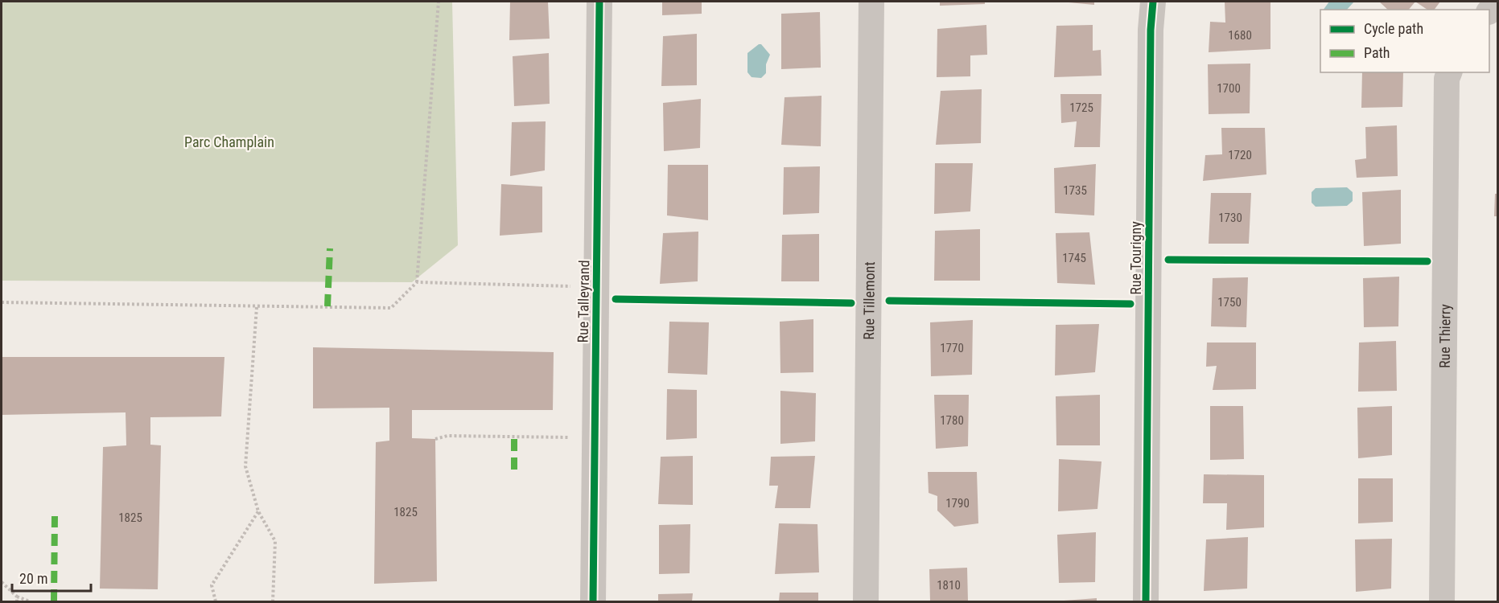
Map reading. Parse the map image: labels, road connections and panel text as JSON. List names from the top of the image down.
{
  "streets": {
    "street": [
      "Rue Tourigny",
      "Rue Talleyrand",
      "Rue Tillemont",
      "Rue Thierry"
    ]
  },
  "parks": ["Parc Champlain"],
  "house_numbers": [
    "1680",
    "1700",
    "1725",
    "1720",
    "1735",
    "1730",
    "1745",
    "1750",
    "1770",
    "1780",
    "1790",
    "1825",
    "1825",
    "1810"
  ],
  "legend": ["Cycle path", "Path"],
  "scale_bar": "20 m"
}
